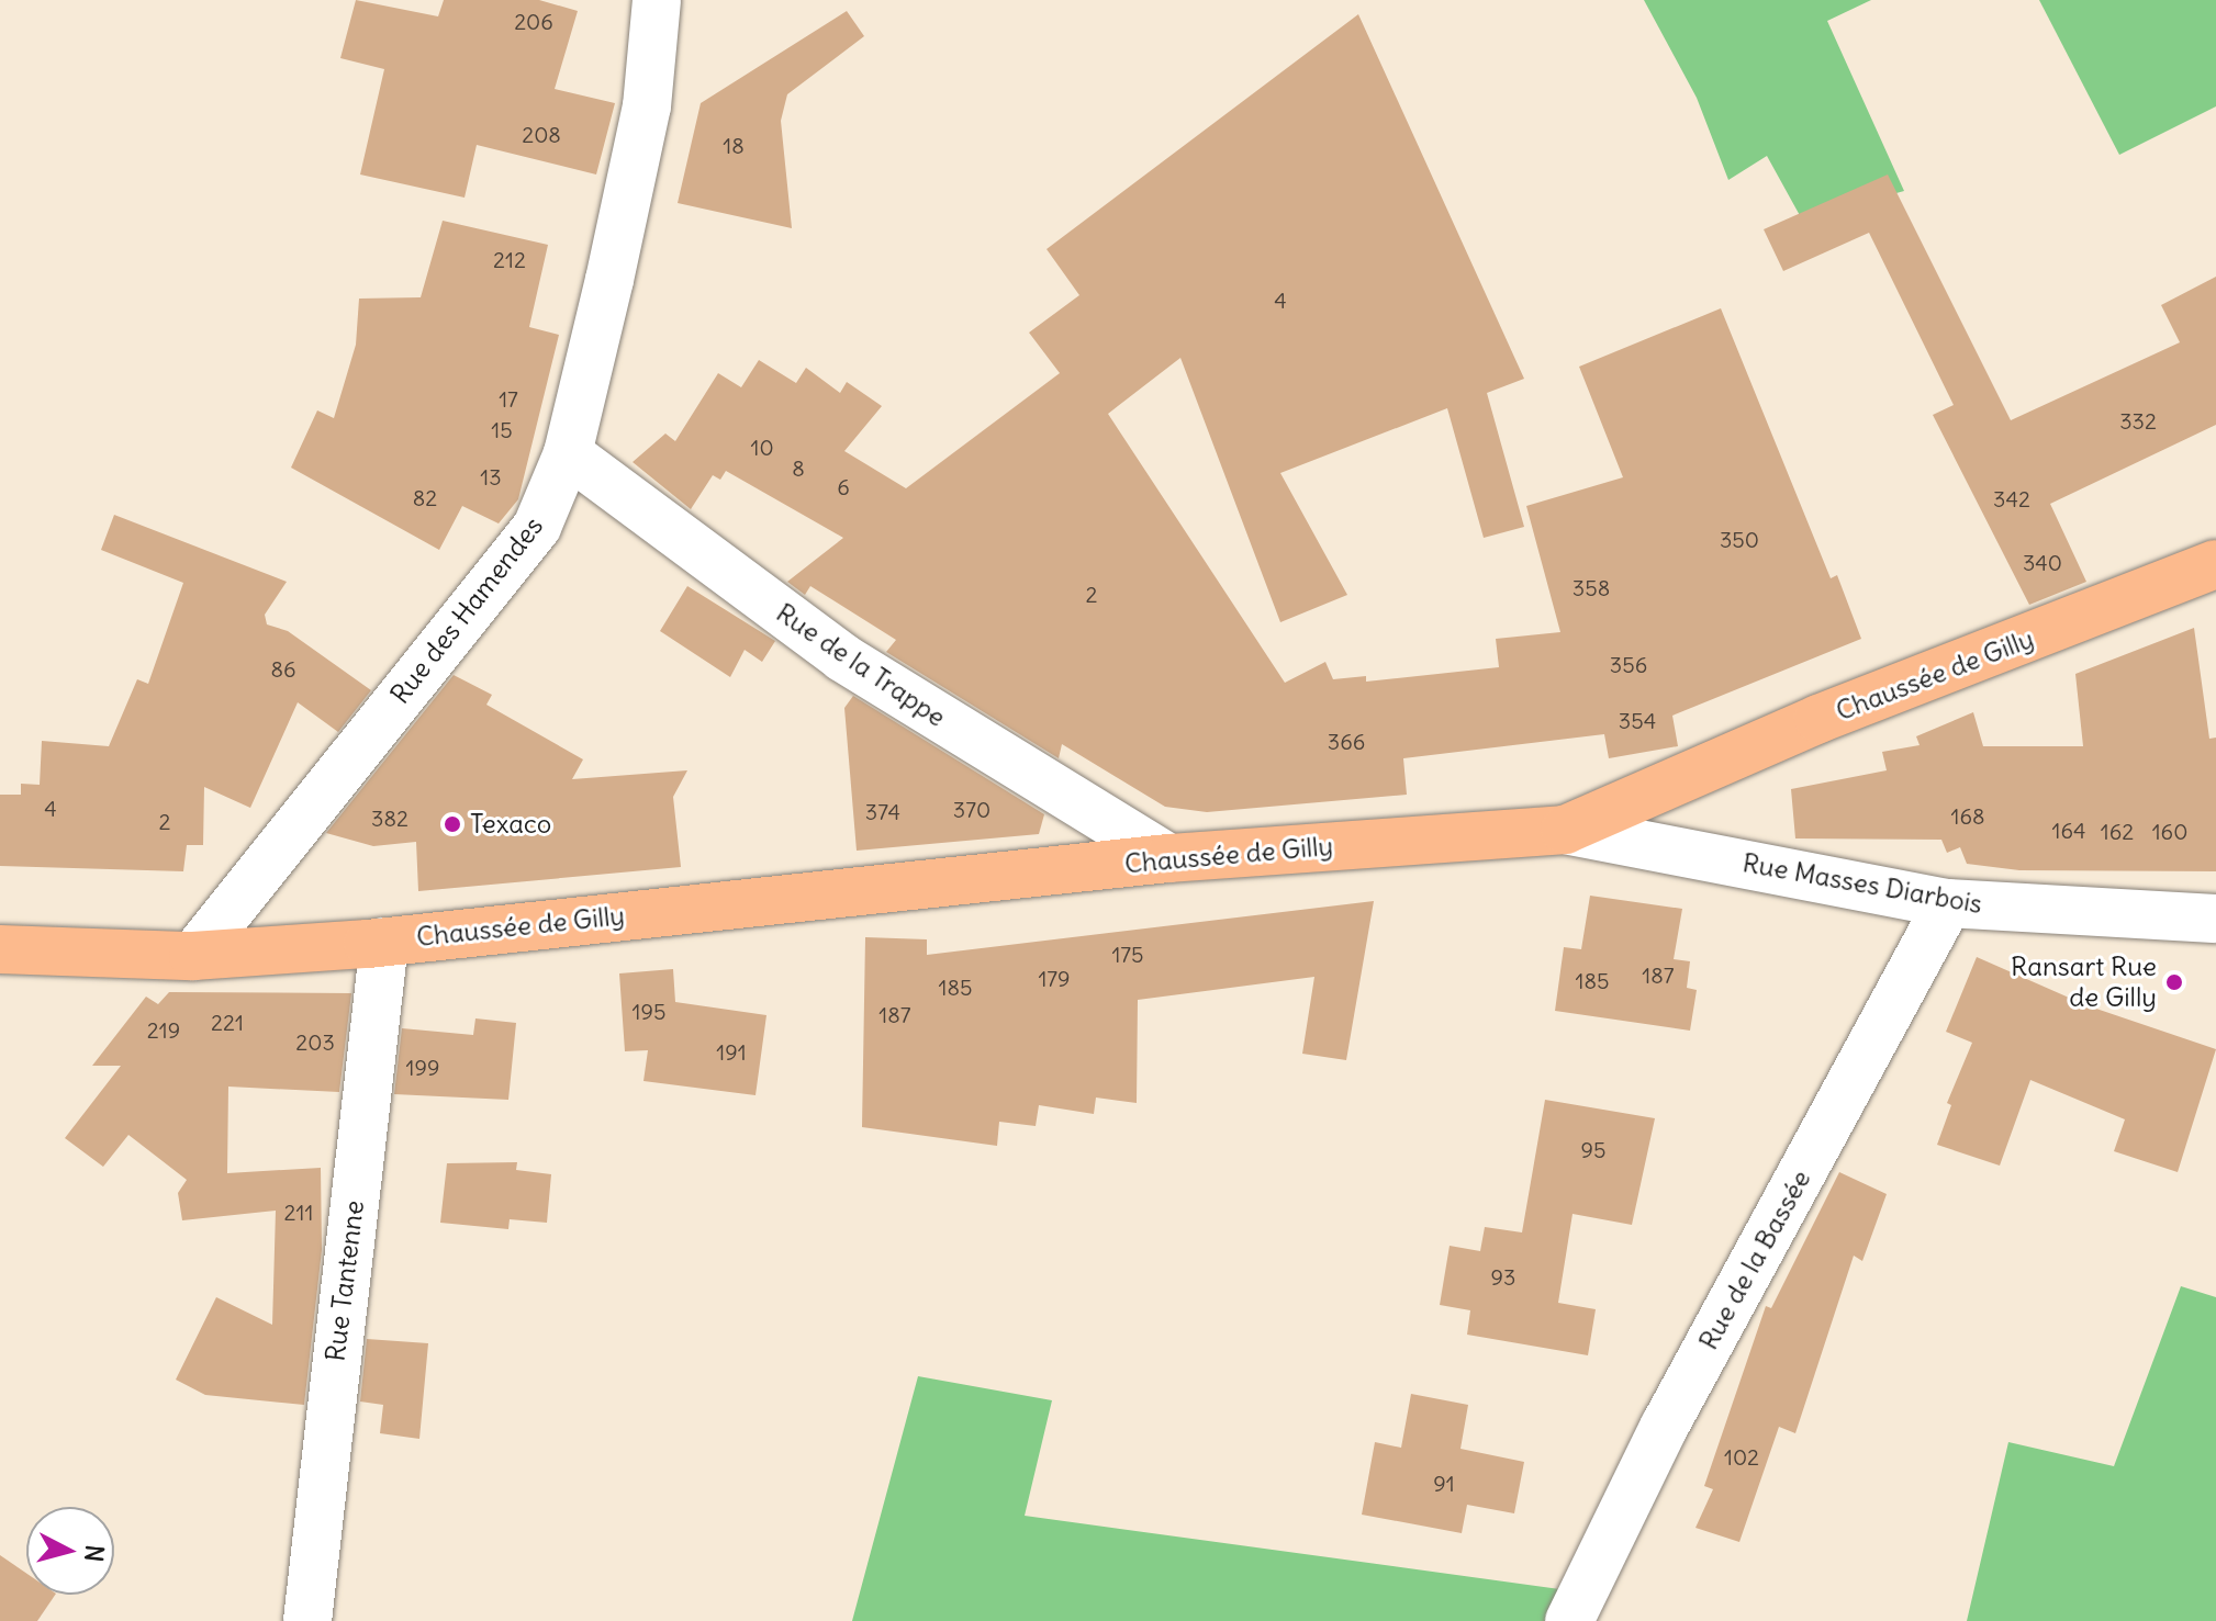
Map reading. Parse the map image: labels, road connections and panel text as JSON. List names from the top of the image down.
{
  "streets": {
    "main road": ["Chaussée de Gilly"],
    "street": [
      "Rue des Hamendes",
      "Rue de la Trappe",
      "Rue Masses Diarbois",
      "Rue de la Bassée",
      "Rue Tantenne"
    ]
  },
  "crossings": [
    ["Rue des Hamendes", "Rue de la Trappe"],
    ["Rue des Hamendes", "Chaussée de Gilly"],
    ["Rue de la Trappe", "Chaussée de Gilly"],
    ["Chaussée de Gilly", "Rue Masses Diarbois"],
    ["Chaussée de Gilly", "Rue Tantenne"],
    ["Rue Masses Diarbois", "Rue de la Bassée"]
  ],
  "places": ["Texaco", "Ransart Rue de Gilly"],
  "house_numbers": [
    "206",
    "208",
    "18",
    "212",
    "4",
    "17",
    "332",
    "15",
    "10",
    "8",
    "13",
    "6",
    "82",
    "342",
    "350",
    "340",
    "358",
    "2",
    "356",
    "86",
    "354",
    "366",
    "4",
    "370",
    "374",
    "168",
    "382",
    "2",
    "164",
    "162",
    "160",
    "175",
    "187",
    "179",
    "185",
    "185",
    "195",
    "187",
    "221",
    "219",
    "203",
    "191",
    "199",
    "95",
    "211",
    "93",
    "102",
    "91"
  ],
  "north": "right"
}
